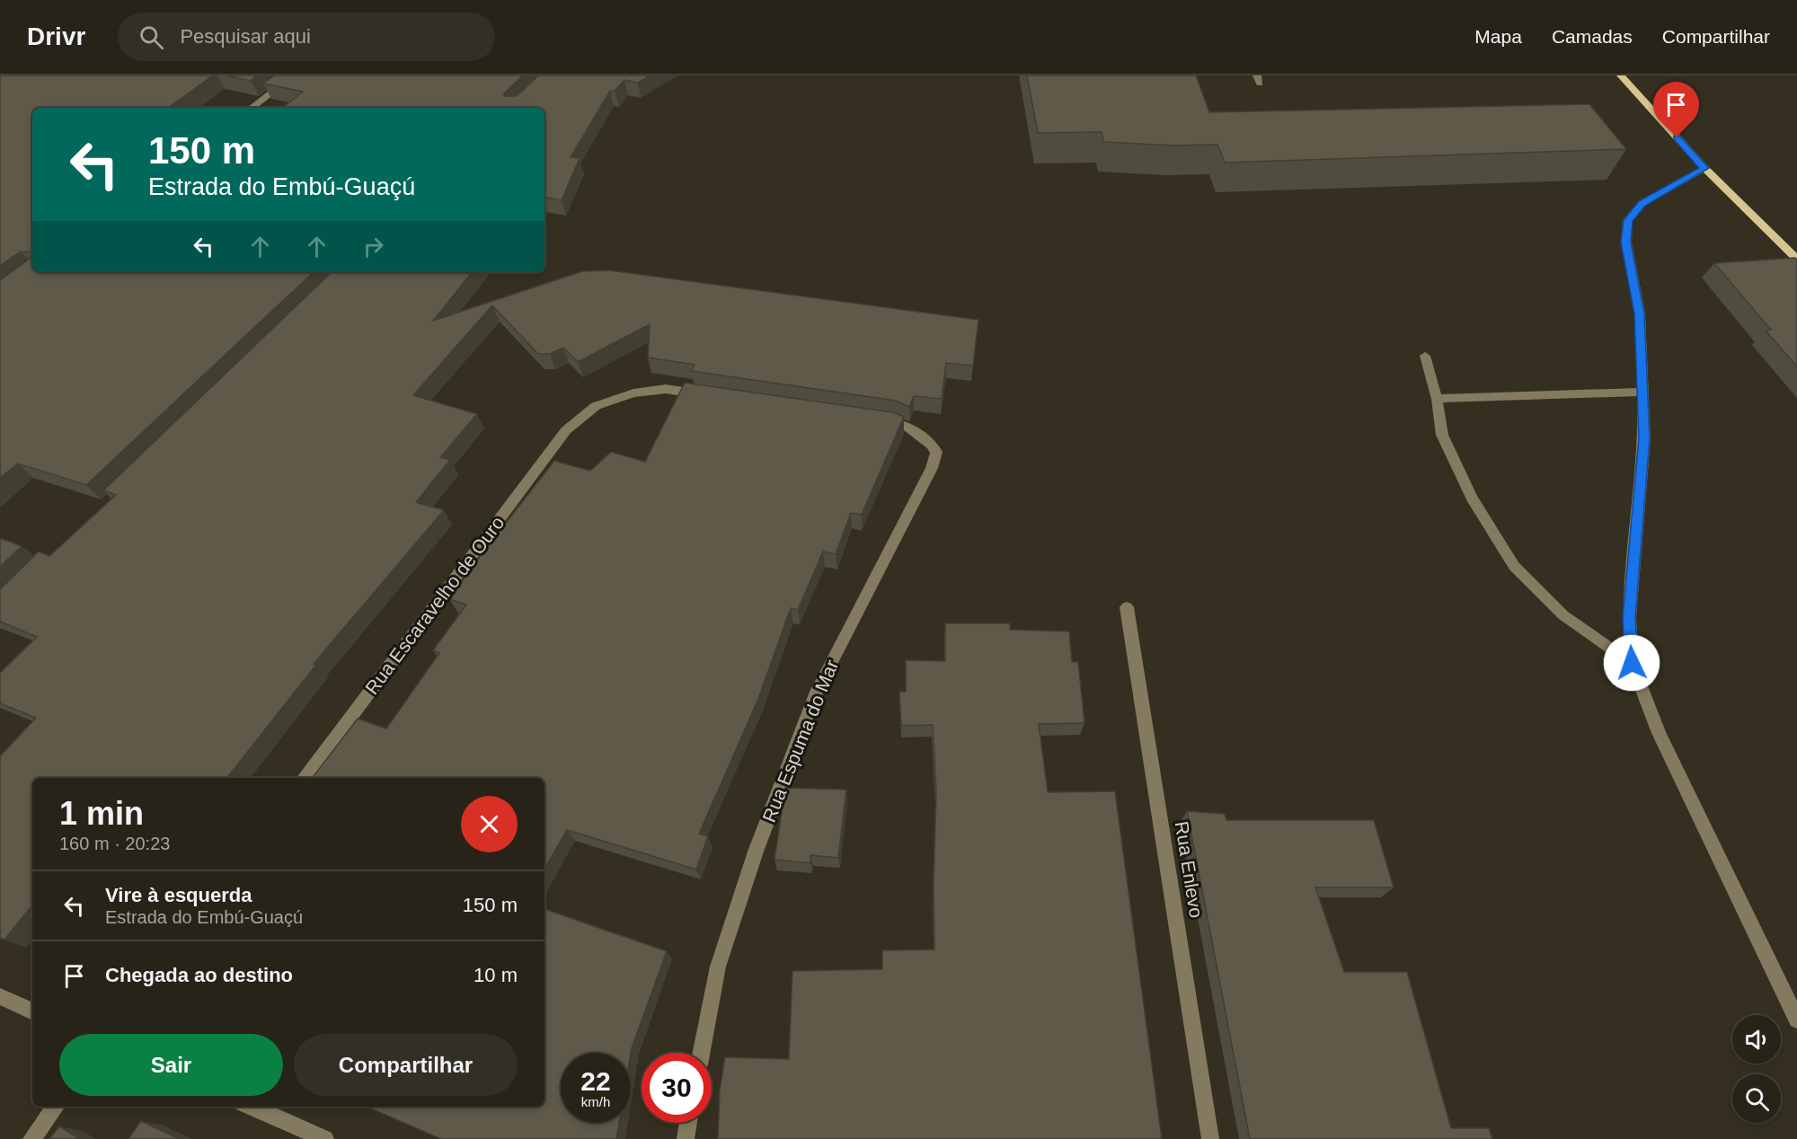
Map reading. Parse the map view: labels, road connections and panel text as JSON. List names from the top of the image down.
{
  "streets": {
    "street": ["Rua Escaravelho de Ouro", "Rua Espuma do Mar", "Rua Enlevo"]
  },
  "page": {
    "header": "Drivr",
    "search": "Pesquisar aqui",
    "nav": ["Mapa", "Camadas", "Compartilhar"],
    "turn": ["150 m", "Estrada do Embú-Guaçú"],
    "heading": ["1 min", "160 m · 20:23"],
    "list": [
      {
        "name": "Vire à esquerda",
        "note": "Estrada do Embú-Guaçú",
        "value": "150 m"
      },
      {
        "name": "Chegada ao destino",
        "value": "10 m"
      }
    ],
    "buttons": ["Sair", "Compartilhar"],
    "speed": "22 km/h",
    "limit": "30"
  }
}
